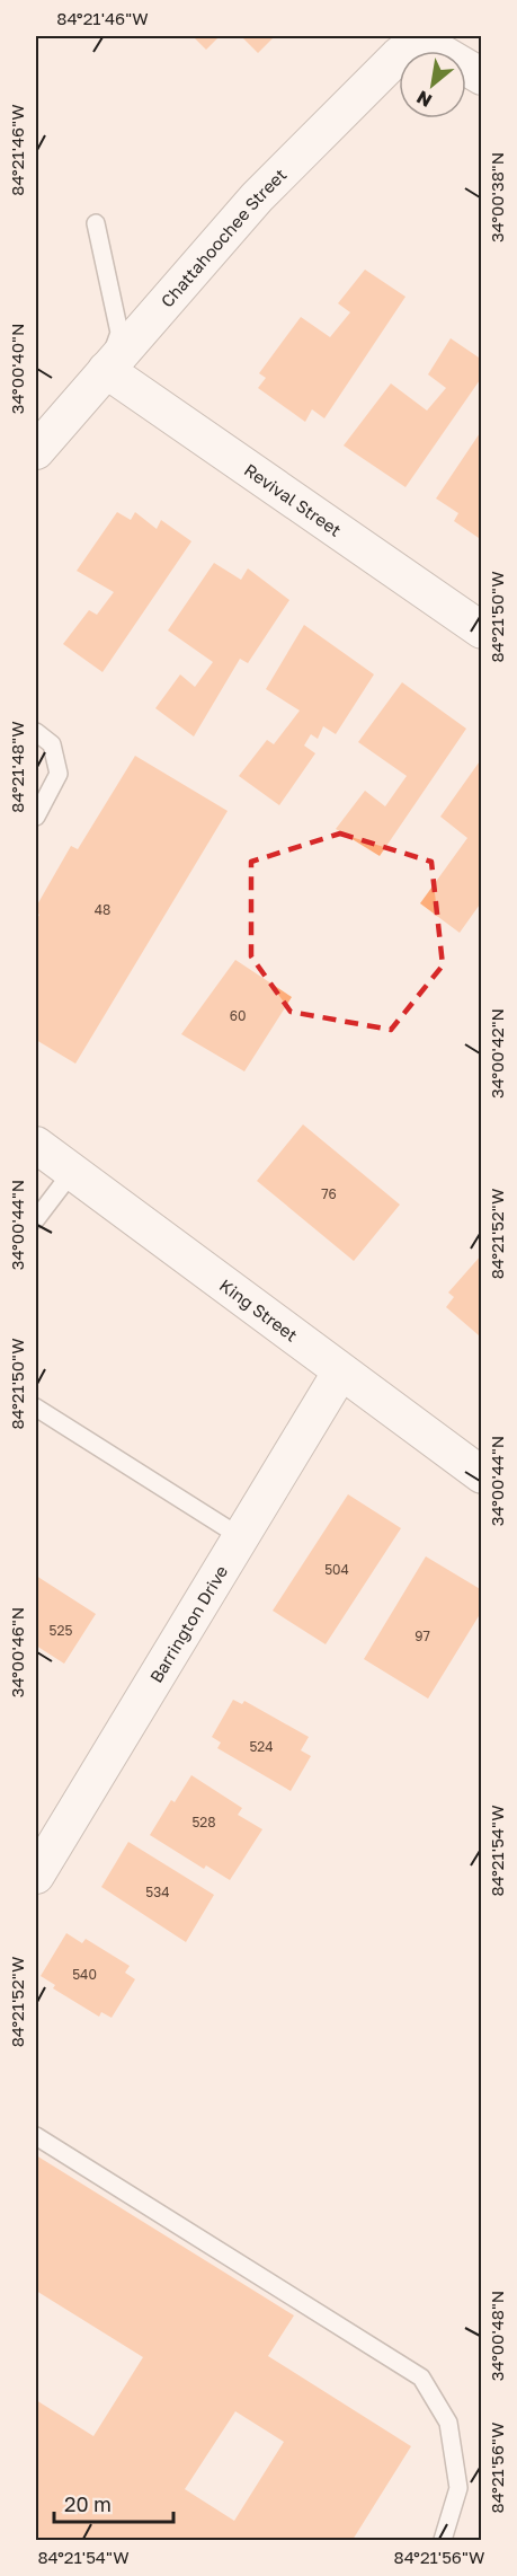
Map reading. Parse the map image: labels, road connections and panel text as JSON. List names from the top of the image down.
{
  "streets": {
    "street": [
      "Chattahoochee Street",
      "Revival Street",
      "King Street",
      "Barrington Drive"
    ]
  },
  "crossings": [
    ["Chattahoochee Street", "Revival Street"],
    ["King Street", "Barrington Drive"]
  ],
  "house_numbers": [
    "48",
    "60",
    "76",
    "504",
    "525",
    "97",
    "524",
    "528",
    "534",
    "540"
  ],
  "scale_bar": "20 m",
  "north": "bottom left",
  "coordinates": [
    "84°21'46\"W",
    "34°00'38\"N",
    "34°00'40\"N",
    "84°21'50\"W",
    "84°21'48\"W",
    "34°00'42\"N",
    "34°00'44\"N",
    "84°21'52\"W",
    "34°00'46\"N",
    "84°21'54\"W",
    "34°00'48\"N",
    "84°21'56\"W"
  ]
}
